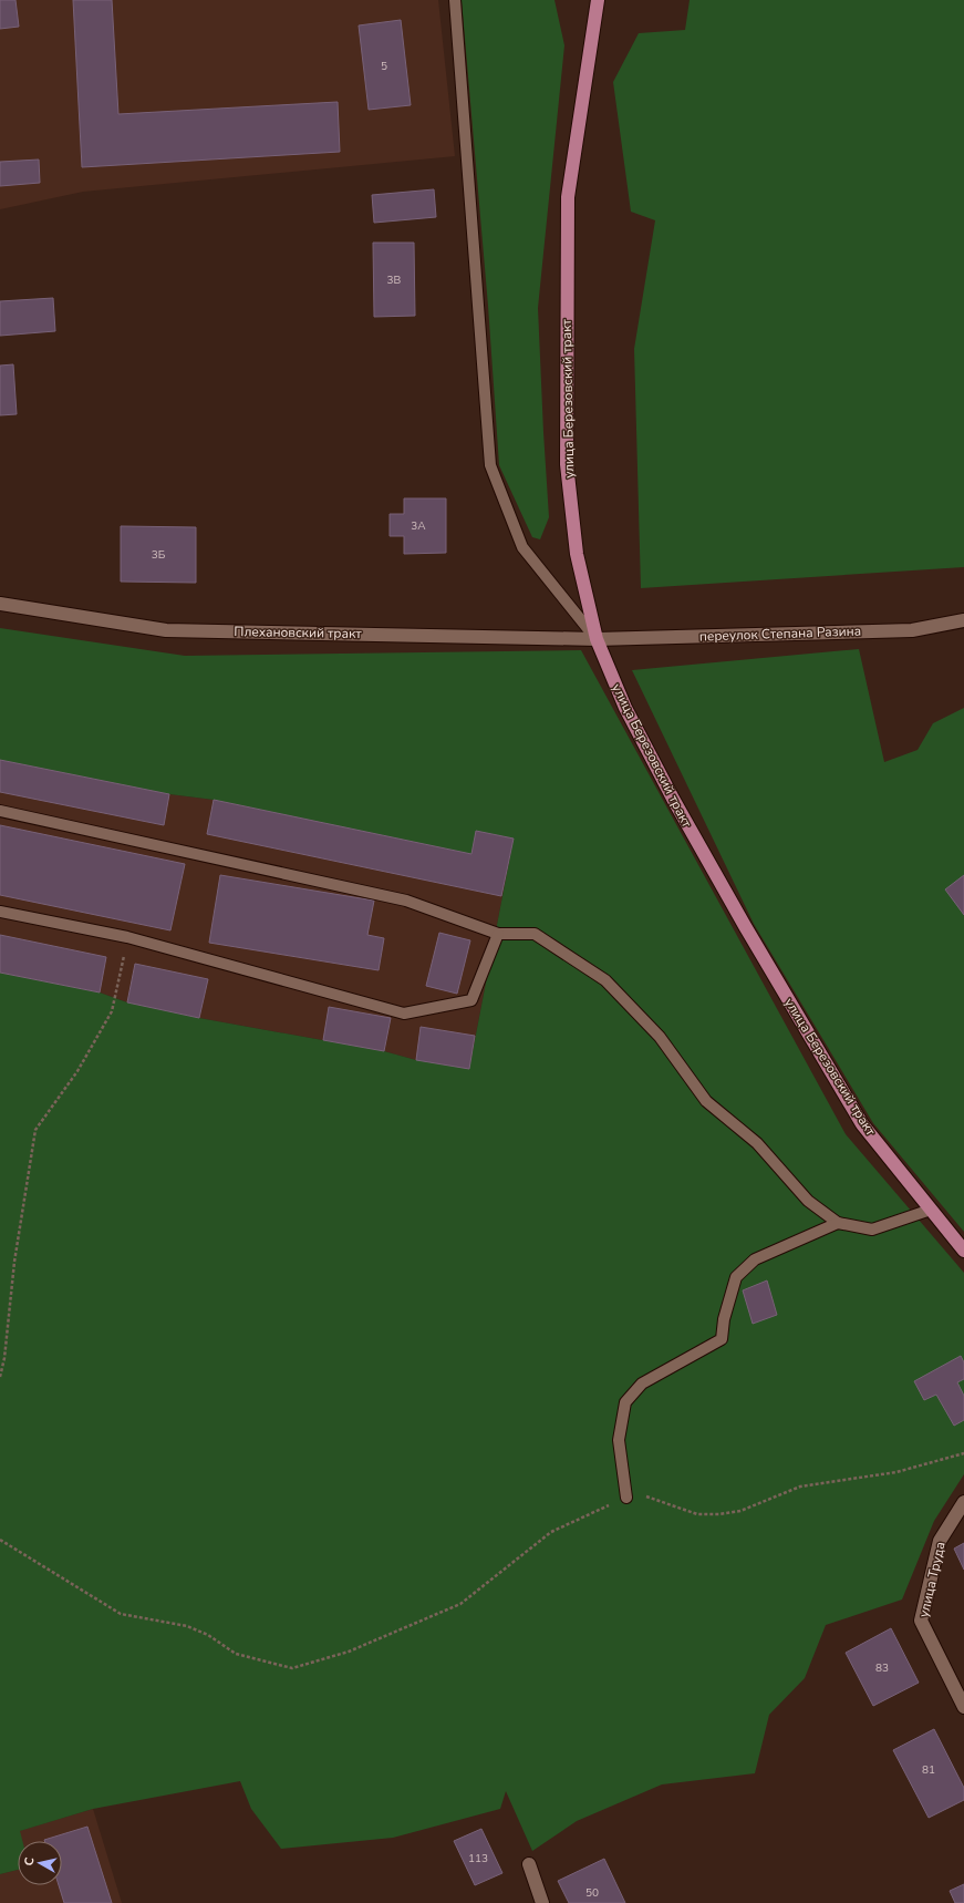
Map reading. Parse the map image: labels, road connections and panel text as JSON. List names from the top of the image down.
{
  "streets": {
    "main road": ["улица Березовский тракт"],
    "street": ["Плехановский тракт", "переулок Степана Разина", "улица Труда"]
  },
  "crossings": [
    ["улица Березовский тракт", "Плехановский тракт"],
    ["улица Березовский тракт", "переулок Степана Разина"],
    ["Плехановский тракт", "переулок Степана Разина"]
  ],
  "house_numbers": [
    "5",
    "3В",
    "3А",
    "3Б",
    "83",
    "81",
    "113",
    "50"
  ],
  "north": "left"
}
